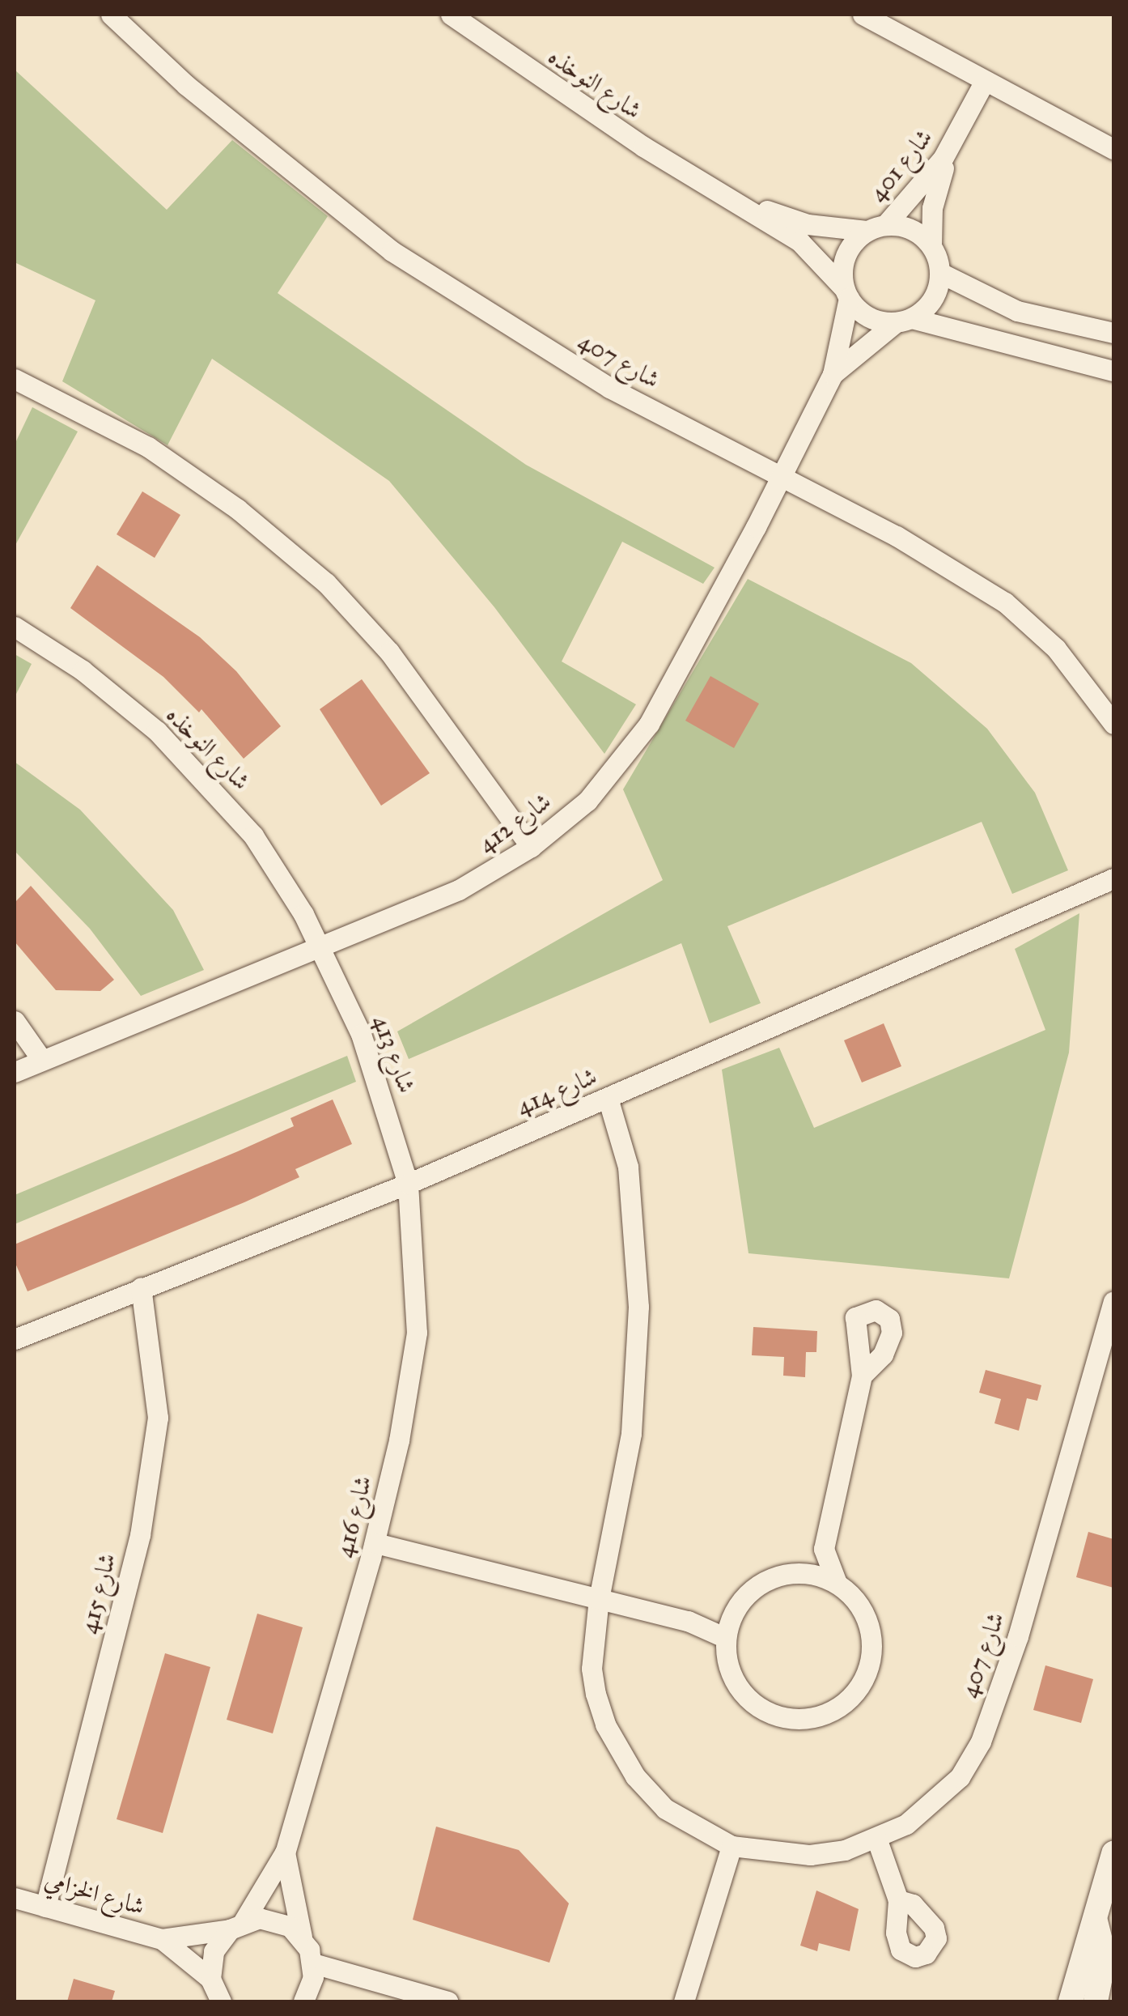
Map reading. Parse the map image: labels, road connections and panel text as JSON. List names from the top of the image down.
{
  "streets": {
    "street": [
      "شارع النوخذه",
      "شارع 401",
      "شارع 407",
      "شارع 412",
      "شارع 413",
      "شارع 414",
      "شارع 416",
      "شارع 415",
      "شارع الخزامي"
    ]
  },
  "crossings": [
    ["شارع النوخذه", "شارع 401"],
    ["شارع النوخذه", "شارع 412"],
    ["شارع النوخذه", "شارع 413"],
    ["شارع 401", "شارع 412"],
    ["شارع 407", "شارع 412"],
    ["شارع 407", "شارع 414"],
    ["شارع 412", "شارع 413"],
    ["شارع 413", "شارع 414"],
    ["شارع 413", "شارع 416"],
    ["شارع 414", "شارع 416"],
    ["شارع 414", "شارع 415"],
    ["شارع 416", "شارع الخزامي"],
    ["شارع 415", "شارع الخزامي"]
  ]
}
